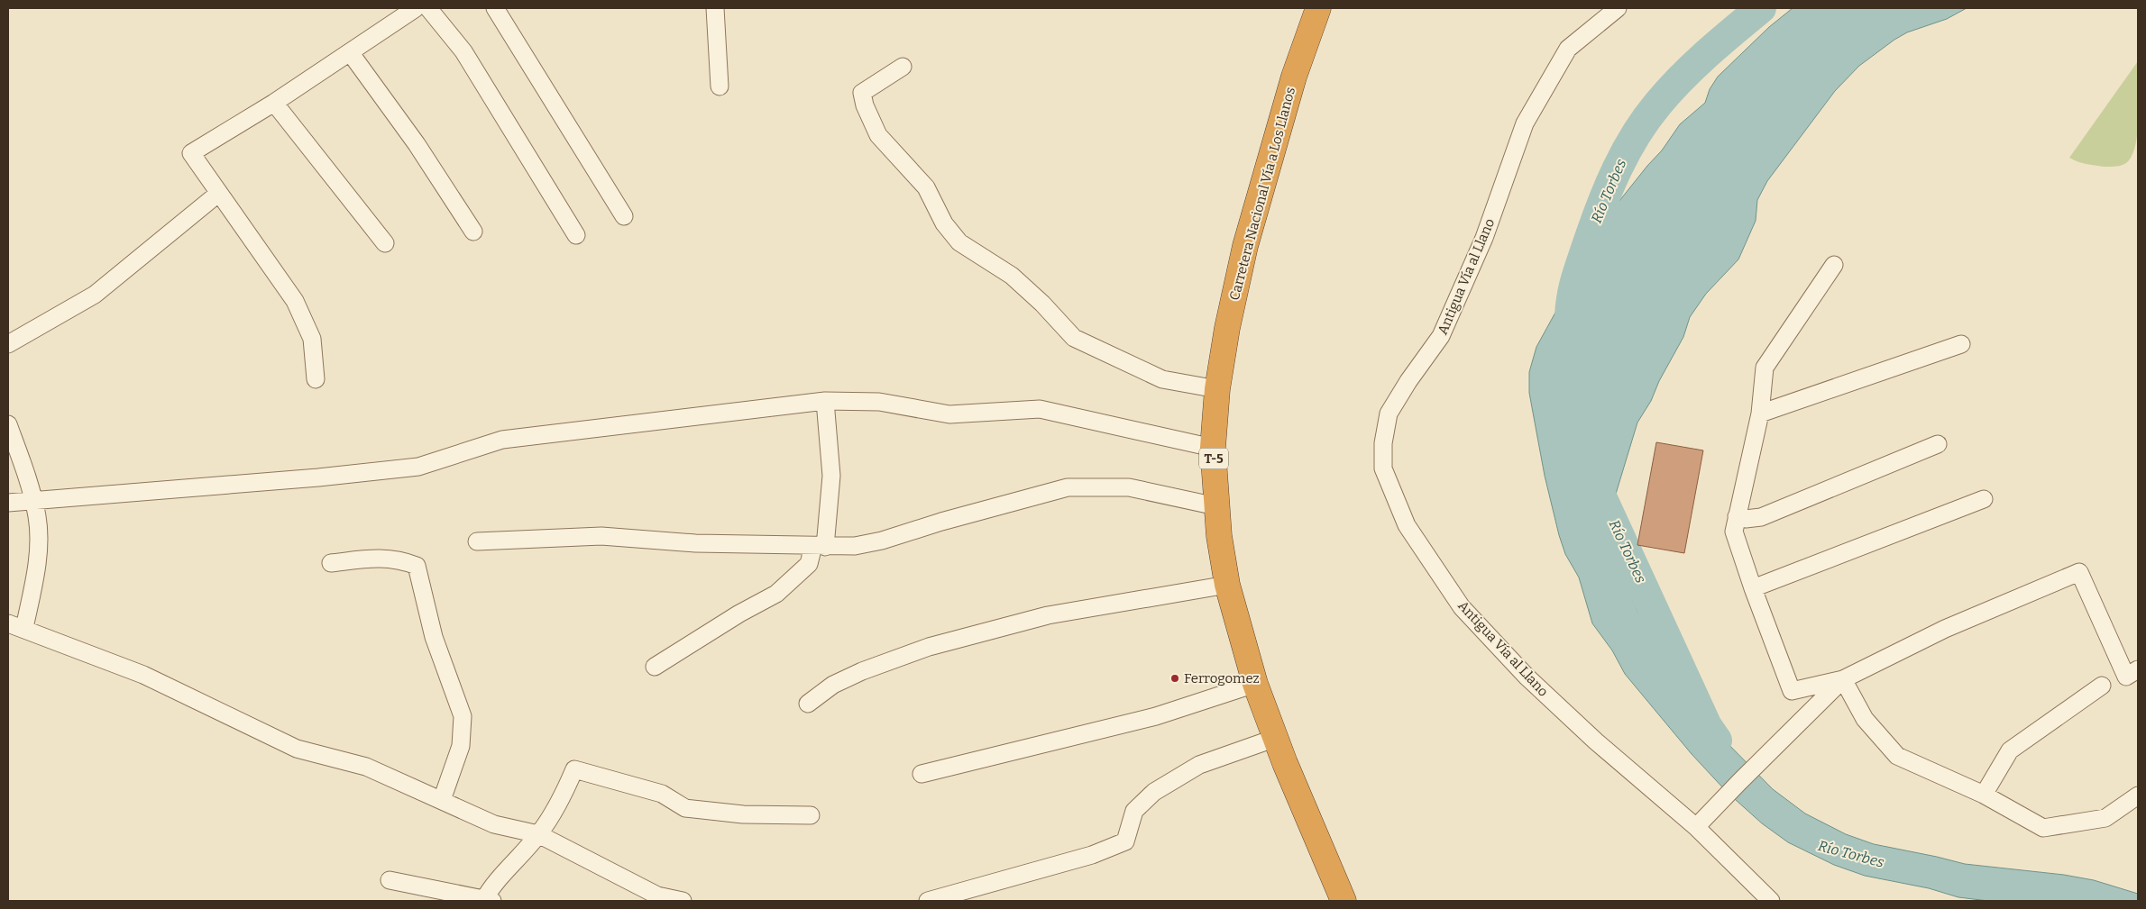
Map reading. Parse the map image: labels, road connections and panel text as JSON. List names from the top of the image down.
{
  "streets": {
    "highway": ["Carretera Nacional Vía a Los Llanos", "T-5"],
    "street": ["Antigua Vía al Llano"]
  },
  "water": ["Río Torbes"],
  "places": ["Ferrogomez"]
}
